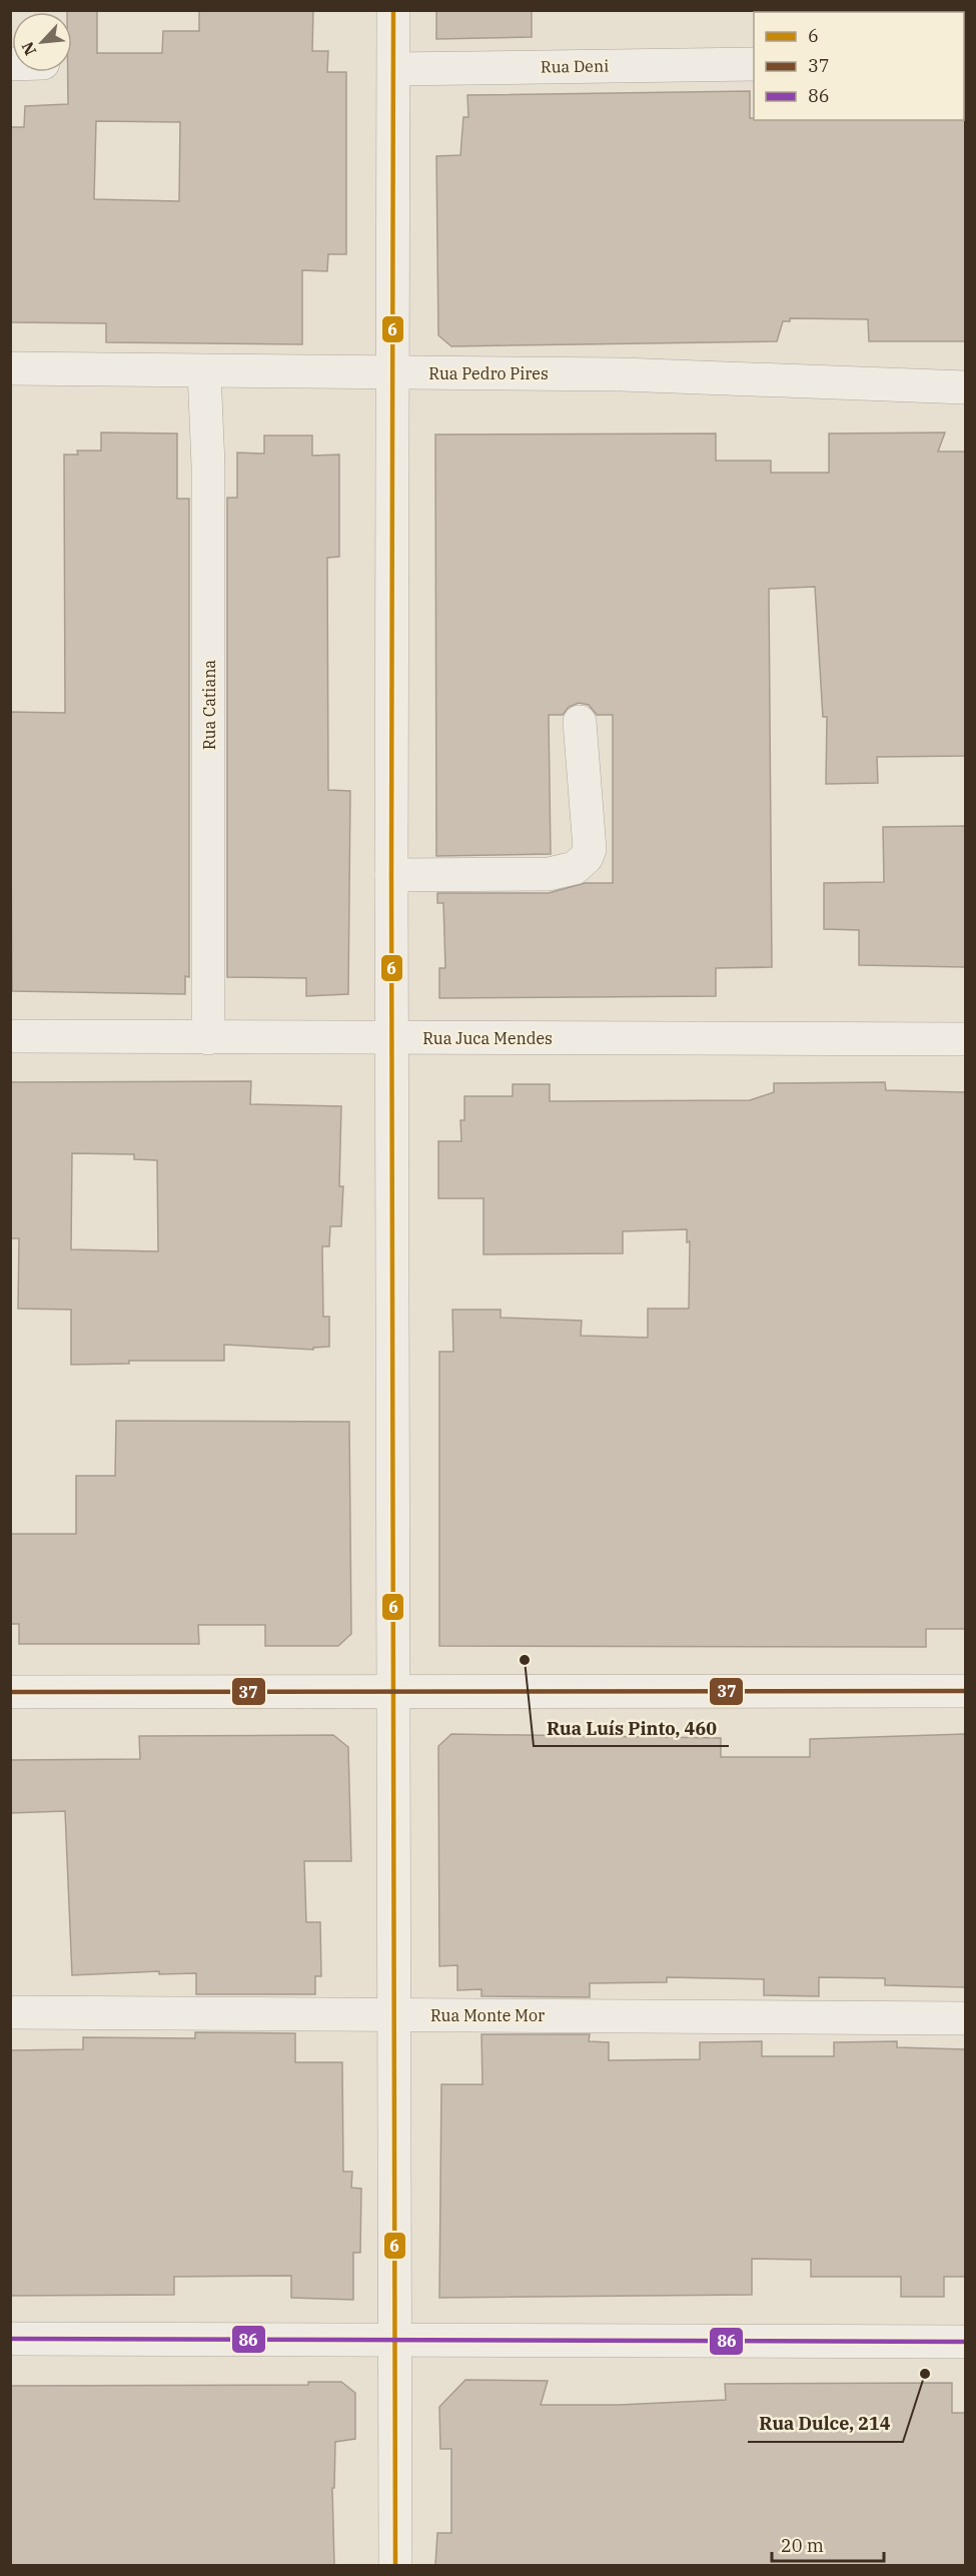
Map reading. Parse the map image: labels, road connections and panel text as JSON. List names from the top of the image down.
{
  "streets": {
    "street": [
      "Rua Deni",
      "Rua Pedro Pires",
      "Rua Catiana",
      "Rua Juca Mendes",
      "Rua Monte Mor"
    ]
  },
  "crossings": [
    ["Rua Pedro Pires", "Rua Catiana"],
    ["Rua Catiana", "Rua Juca Mendes"]
  ],
  "places": ["Rua Luís Pinto, 460", "Rua Dulce, 214"],
  "lines": ["transit line 6", "transit line 37", "transit line 86"],
  "legend": ["6", "37", "86"],
  "scale_bar": "20 m",
  "north": "bottom left"
}
